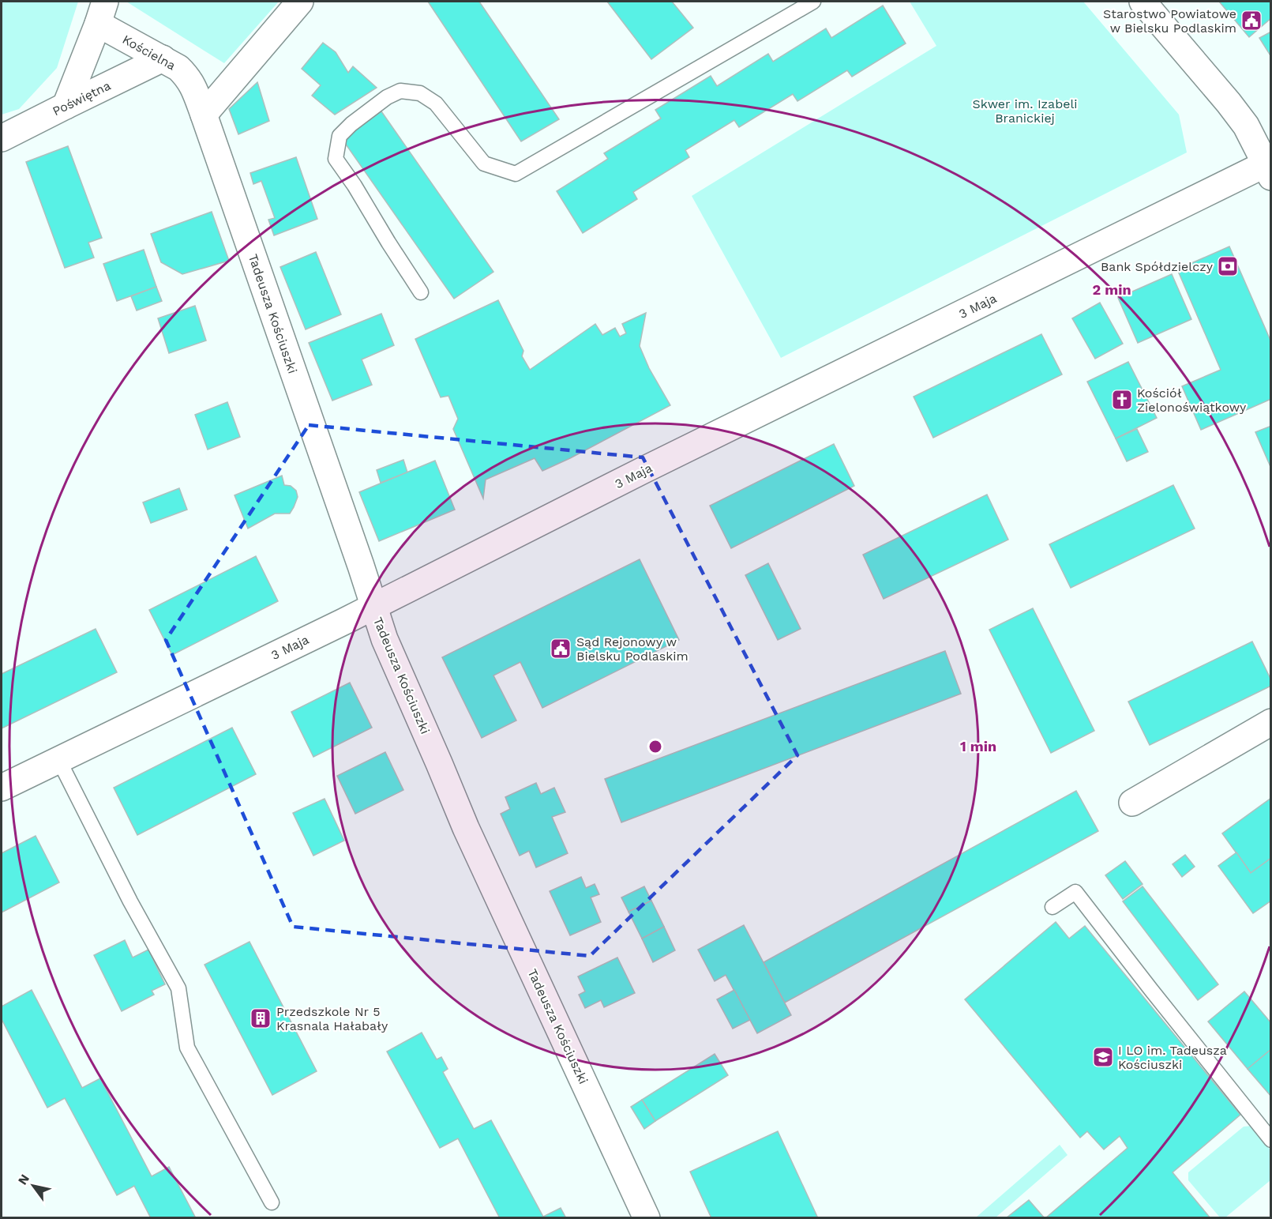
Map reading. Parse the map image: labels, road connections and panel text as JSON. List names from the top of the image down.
{
  "streets": {
    "street": [
      "Kościelna",
      "Poświętna",
      "3 Maja",
      "Tadeusza Kościuszki"
    ]
  },
  "crossings": [
    ["Kościelna", "Poświętna"],
    ["Kościelna", "Tadeusza Kościuszki"],
    ["3 Maja", "Tadeusza Kościuszki"]
  ],
  "parks": ["Skwer im. Izabeli Branickiej"],
  "places": {
    "public building": ["Starostwo Powiatowe w Bielsku Podlaskim", "Sąd Rejonowy w Bielsku Podlaskim"],
    "bank": ["Bank Spółdzielczy"],
    "church": ["Kościół Zielonoświątkowy"],
    "building": ["Przedszkole Nr 5 Krasnala Hałabały"],
    "school or university": ["I LO im. Tadeusza Kościuszki"]
  },
  "north": "top left",
  "rings": ["2 min", "1 min"]
}
